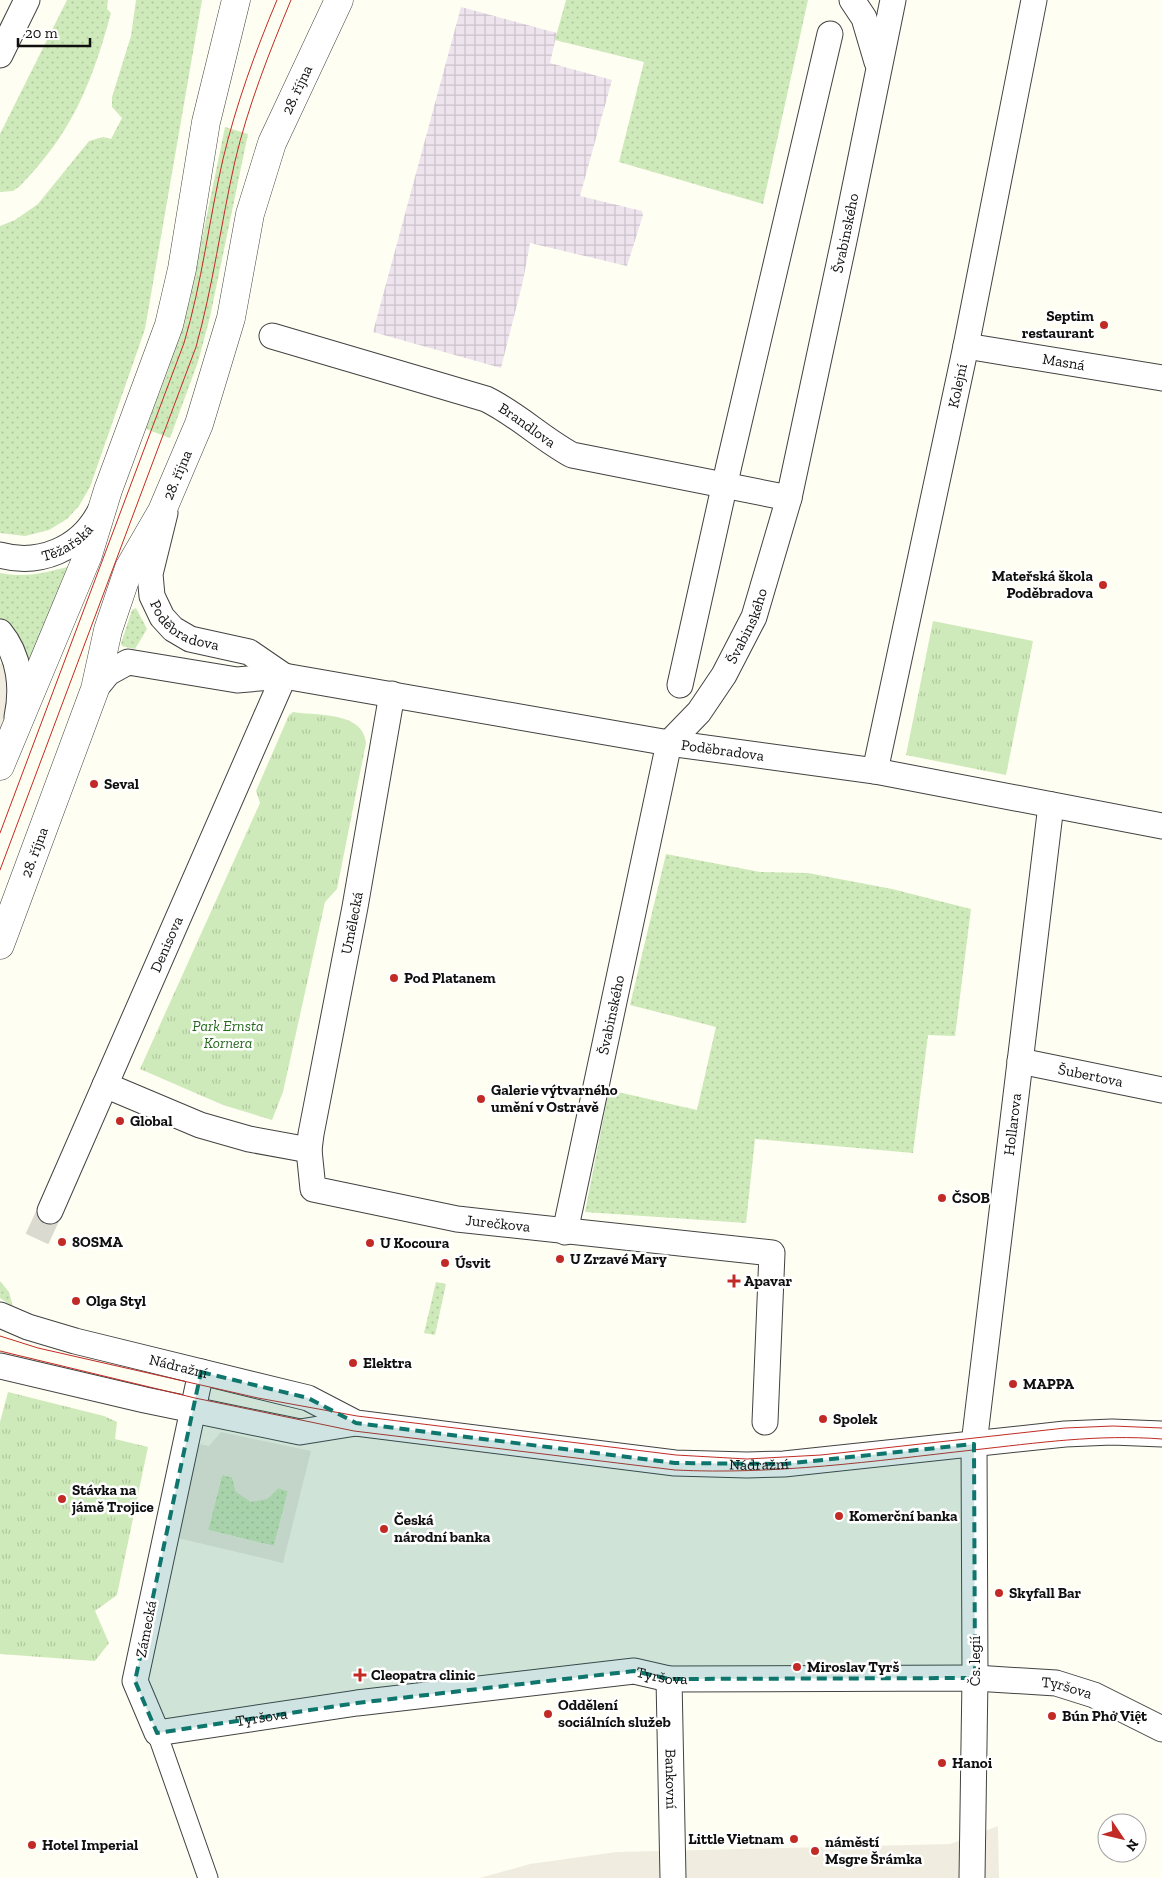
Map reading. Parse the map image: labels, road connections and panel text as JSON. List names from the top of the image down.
{
  "streets": {
    "street": [
      "28. října",
      "Švabinského",
      "Masná",
      "Kolejní",
      "Brandlova",
      "Těžařská",
      "Poděbradova",
      "Umělecká",
      "Denisova",
      "Šubertova",
      "Hollarova",
      "Jurečkova",
      "Nádražní",
      "Zámecká",
      "Čs. legií",
      "Tyršova",
      "Bankovní"
    ]
  },
  "crossings": [
    ["28. října", "Poděbradova"],
    ["Švabinského", "Brandlova"],
    ["Švabinského", "Poděbradova"],
    ["Švabinského", "Jurečkova"],
    ["Masná", "Kolejní"],
    ["Kolejní", "Poděbradova"],
    ["Poděbradova", "Umělecká"],
    ["Poděbradova", "Denisova"],
    ["Poděbradova", "Hollarova"],
    ["Umělecká", "Jurečkova"],
    ["Šubertova", "Hollarova"],
    ["Hollarova", "Nádražní"],
    ["Hollarova", "Čs. legií"],
    ["Nádražní", "Zámecká"],
    ["Nádražní", "Čs. legií"],
    ["Zámecká", "Tyršova"],
    ["Čs. legií", "Tyršova"],
    ["Tyršova", "Bankovní"]
  ],
  "parks": ["Park Ernsta Kornera"],
  "places": {
    "other": [
      "Septim restaurant",
      "Mateřská škola Poděbradova",
      "Seval",
      "Pod Platanem",
      "Galerie výtvarného umění v Ostravě",
      "Global",
      "ČSOB",
      "8OSMA",
      "U Kocoura",
      "U Zrzavé Mary",
      "Úsvit",
      "Olga Styl",
      "Elektra",
      "MAPPA",
      "Spolek",
      "Stávka na jámě Trojice",
      "Komerční banka",
      "Česká národní banka",
      "Skyfall Bar",
      "Miroslav Tyrš",
      "Oddělení sociálních služeb",
      "Bún Phở Việt",
      "Hanoi",
      "Little Vietnam",
      "Hotel Imperial",
      "náměstí Msgre Šrámka"
    ],
    "health": ["Apavar", "Cleopatra clinic"]
  },
  "scale_bar": "20 m",
  "north": "bottom right"
}
